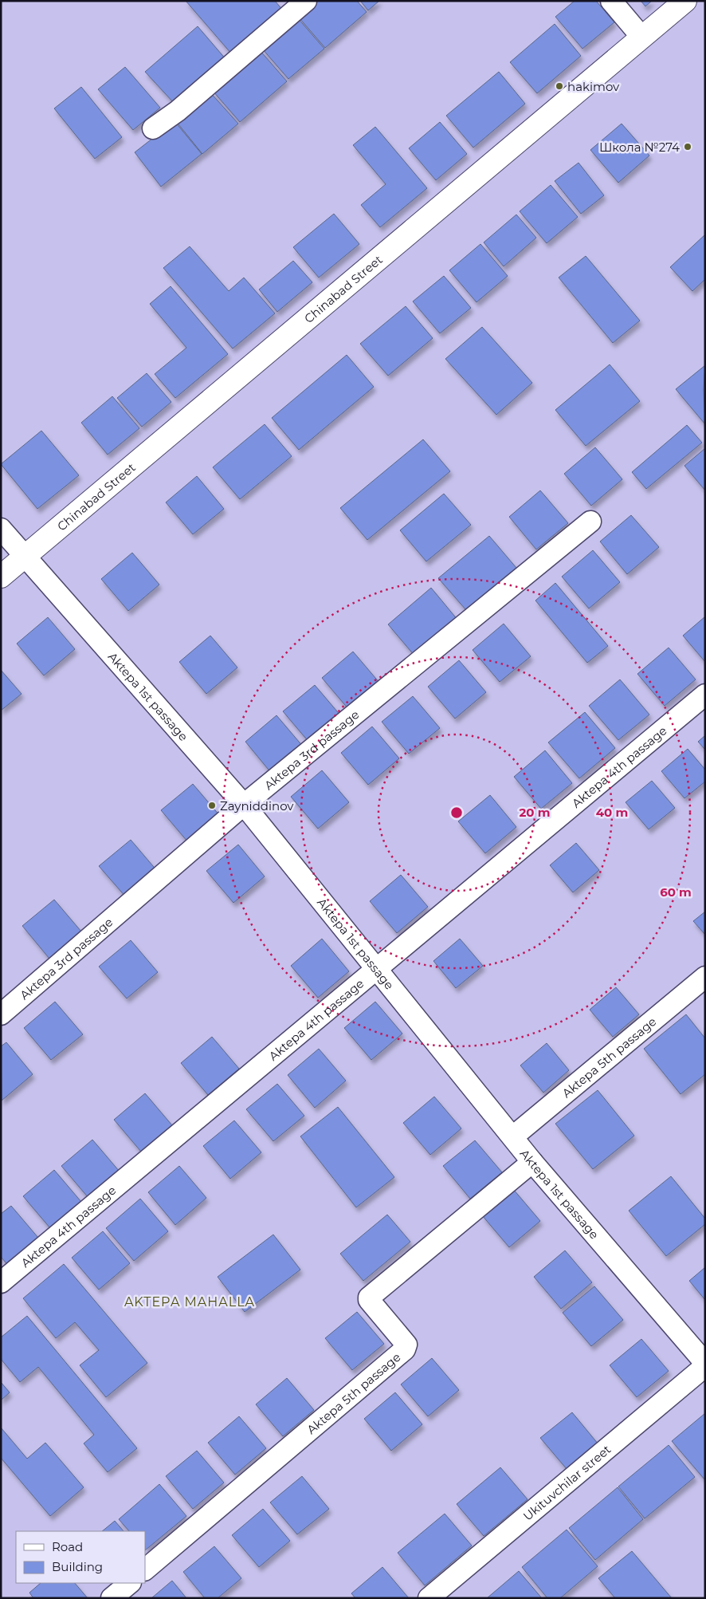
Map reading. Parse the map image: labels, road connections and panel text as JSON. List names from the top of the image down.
{
  "streets": {
    "street": [
      "Chinabad Street",
      "Aktepa 1st passage",
      "Aktepa 3rd passage",
      "Aktepa 4th passage",
      "Aktepa 5th passage",
      "Ukituvchilar street"
    ]
  },
  "crossings": [
    ["Chinabad Street", "Aktepa 1st passage"],
    ["Aktepa 1st passage", "Aktepa 3rd passage"],
    ["Aktepa 1st passage", "Aktepa 4th passage"],
    ["Aktepa 1st passage", "Aktepa 5th passage"]
  ],
  "districts": ["AKTEPA MAHALLA"],
  "places": ["hakimov", "Школа №274", "Zayniddinov"],
  "legend": ["Road", "Building"],
  "rings": ["20 m", "40 m", "60 m"]
}
